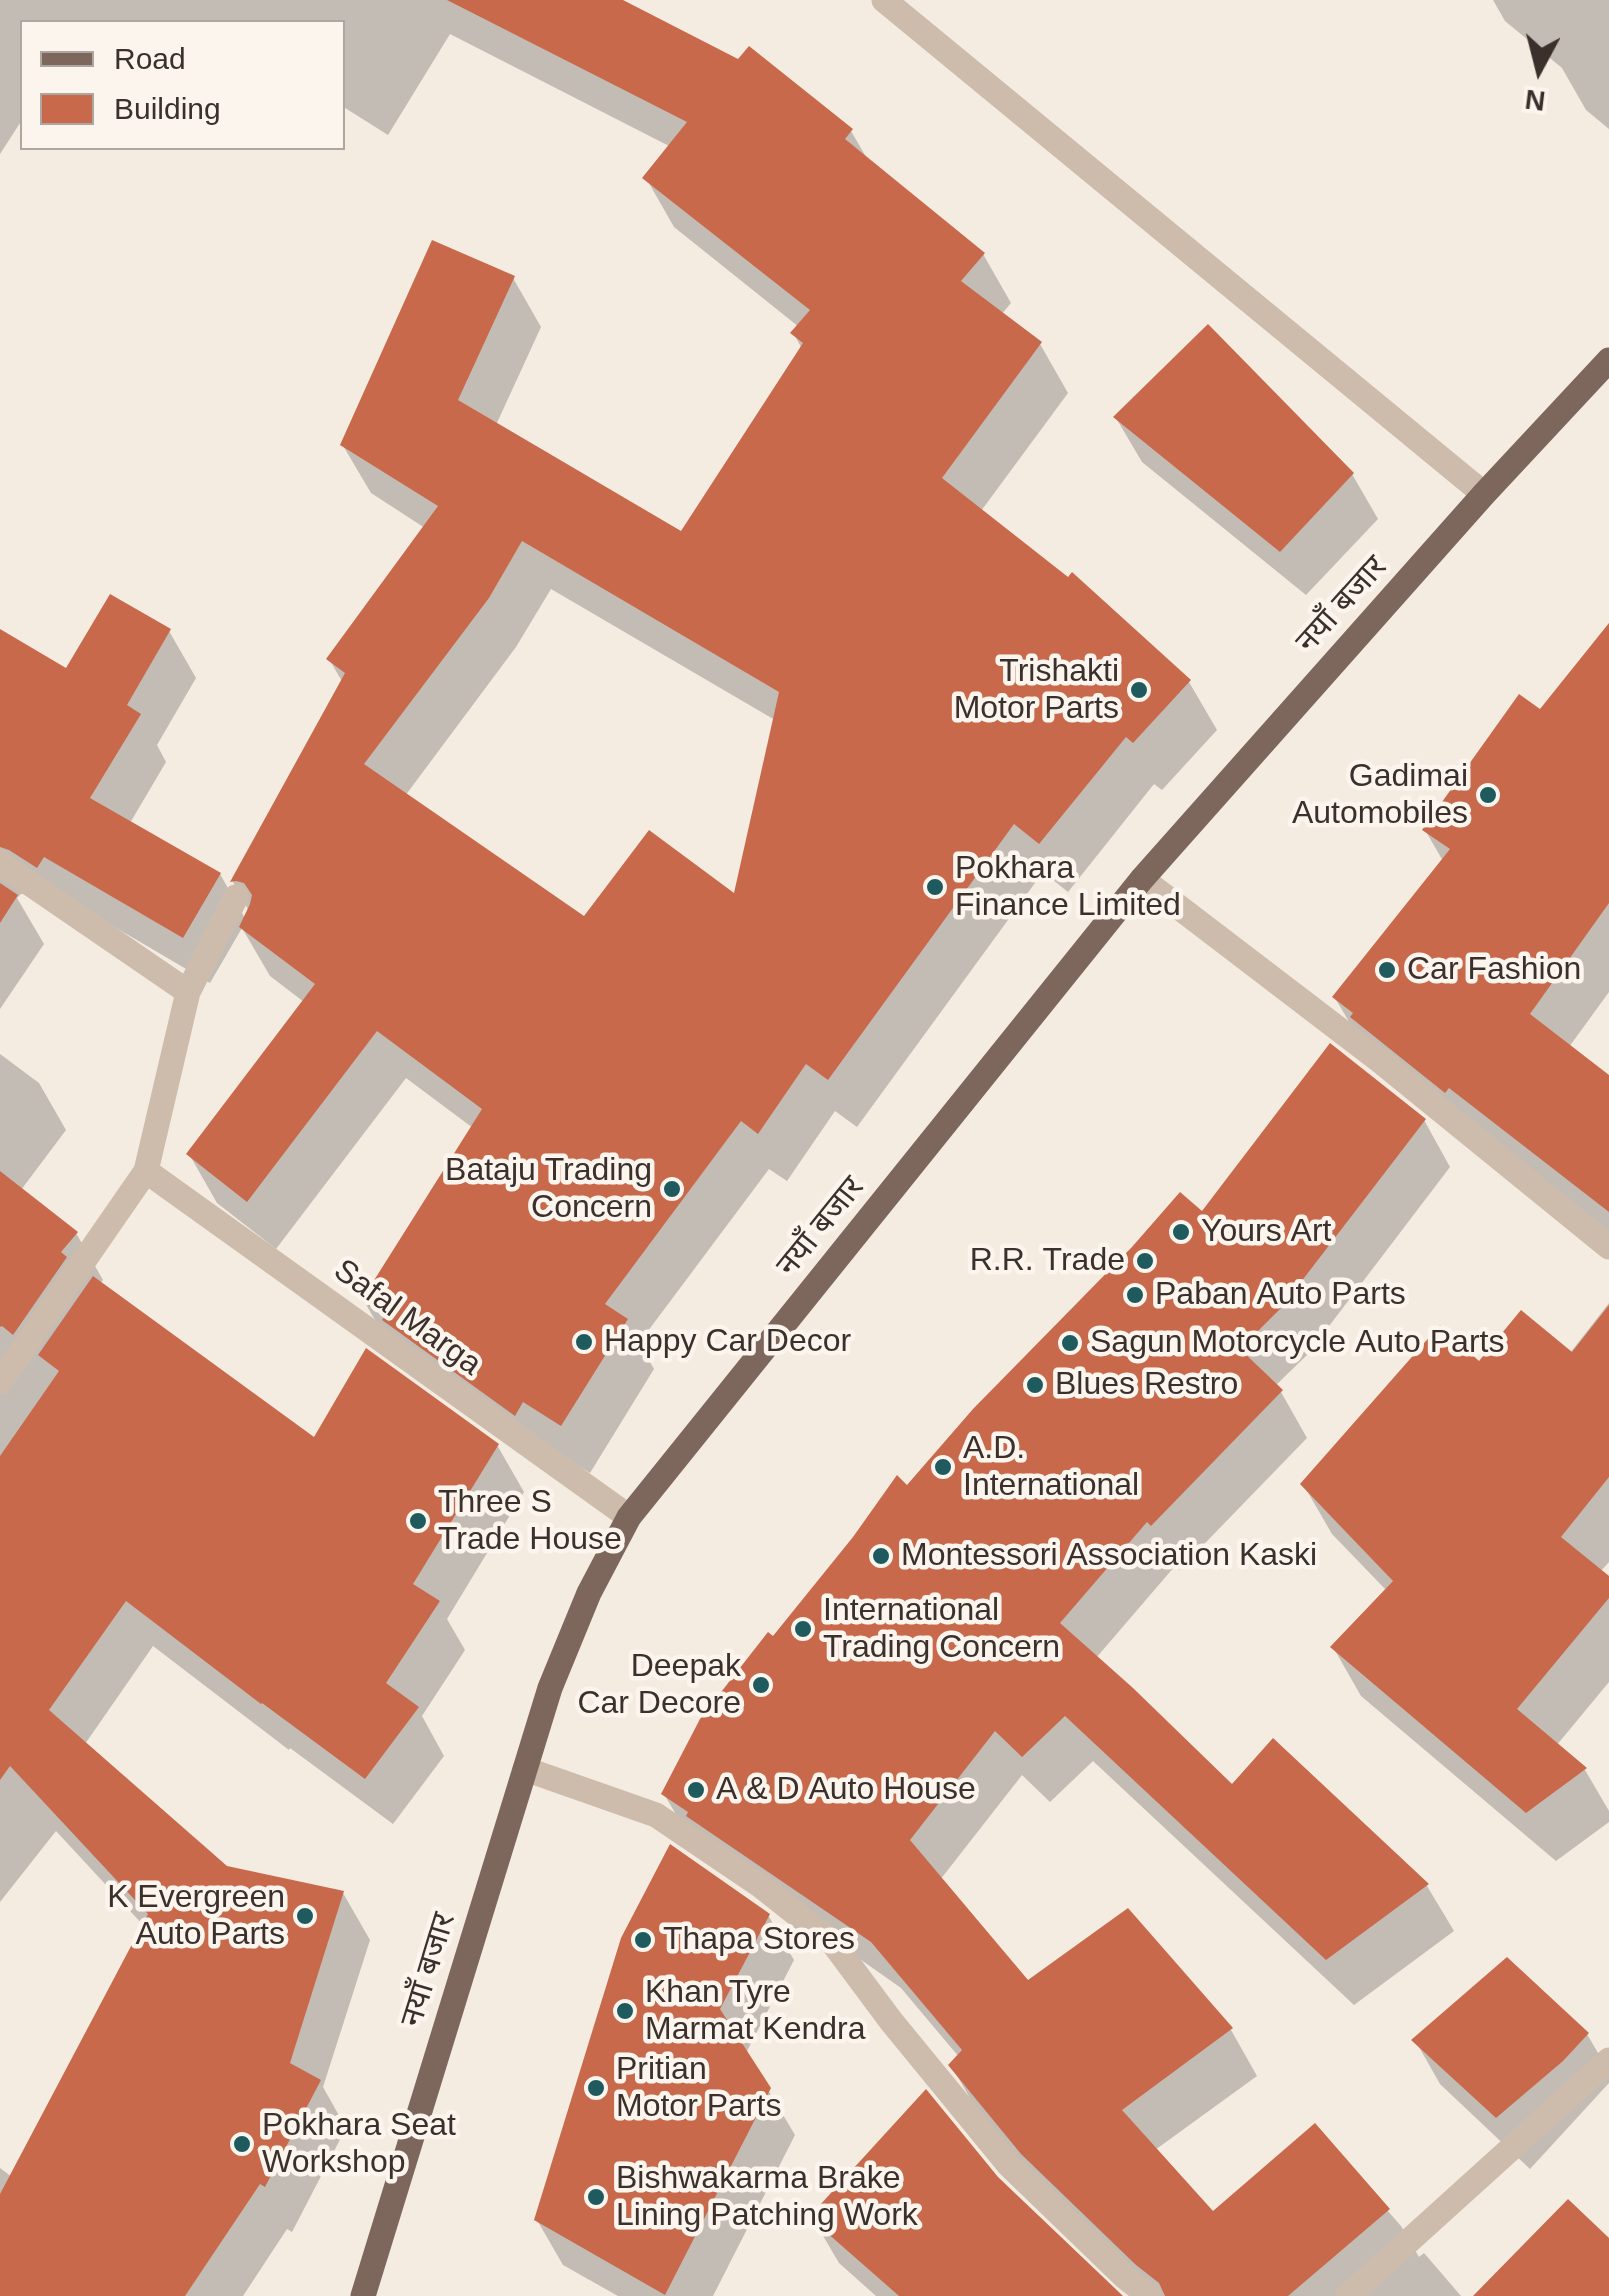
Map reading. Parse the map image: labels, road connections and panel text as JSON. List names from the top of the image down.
{
  "streets": {
    "main road": ["नयाँ बजार"],
    "street": ["Safal Marga"]
  },
  "crossings": [
    ["नयाँ बजार", "Safal Marga"]
  ],
  "places": [
    "Trishakti Motor Parts",
    "Gadimai Automobiles",
    "Pokhara Finance Limited",
    "Car Fashion",
    "Bataju Trading Concern",
    "Yours Art",
    "R.R. Trade",
    "Paban Auto Parts",
    "Happy Car Decor",
    "Sagun Motorcycle Auto Parts",
    "Blues Restro",
    "A.D. International",
    "Three S Trade House",
    "Montessori Association Kaski",
    "International Trading Concern",
    "Deepak Car Decore",
    "A & D Auto House",
    "K Evergreen Auto Parts",
    "Thapa Stores",
    "Khan Tyre Marmat Kendra",
    "Pritian Motor Parts",
    "Pokhara Seat Workshop",
    "Bishwakarma Brake Lining Patching Work"
  ],
  "legend": ["Road", "Building"],
  "north": "bottom"
}
